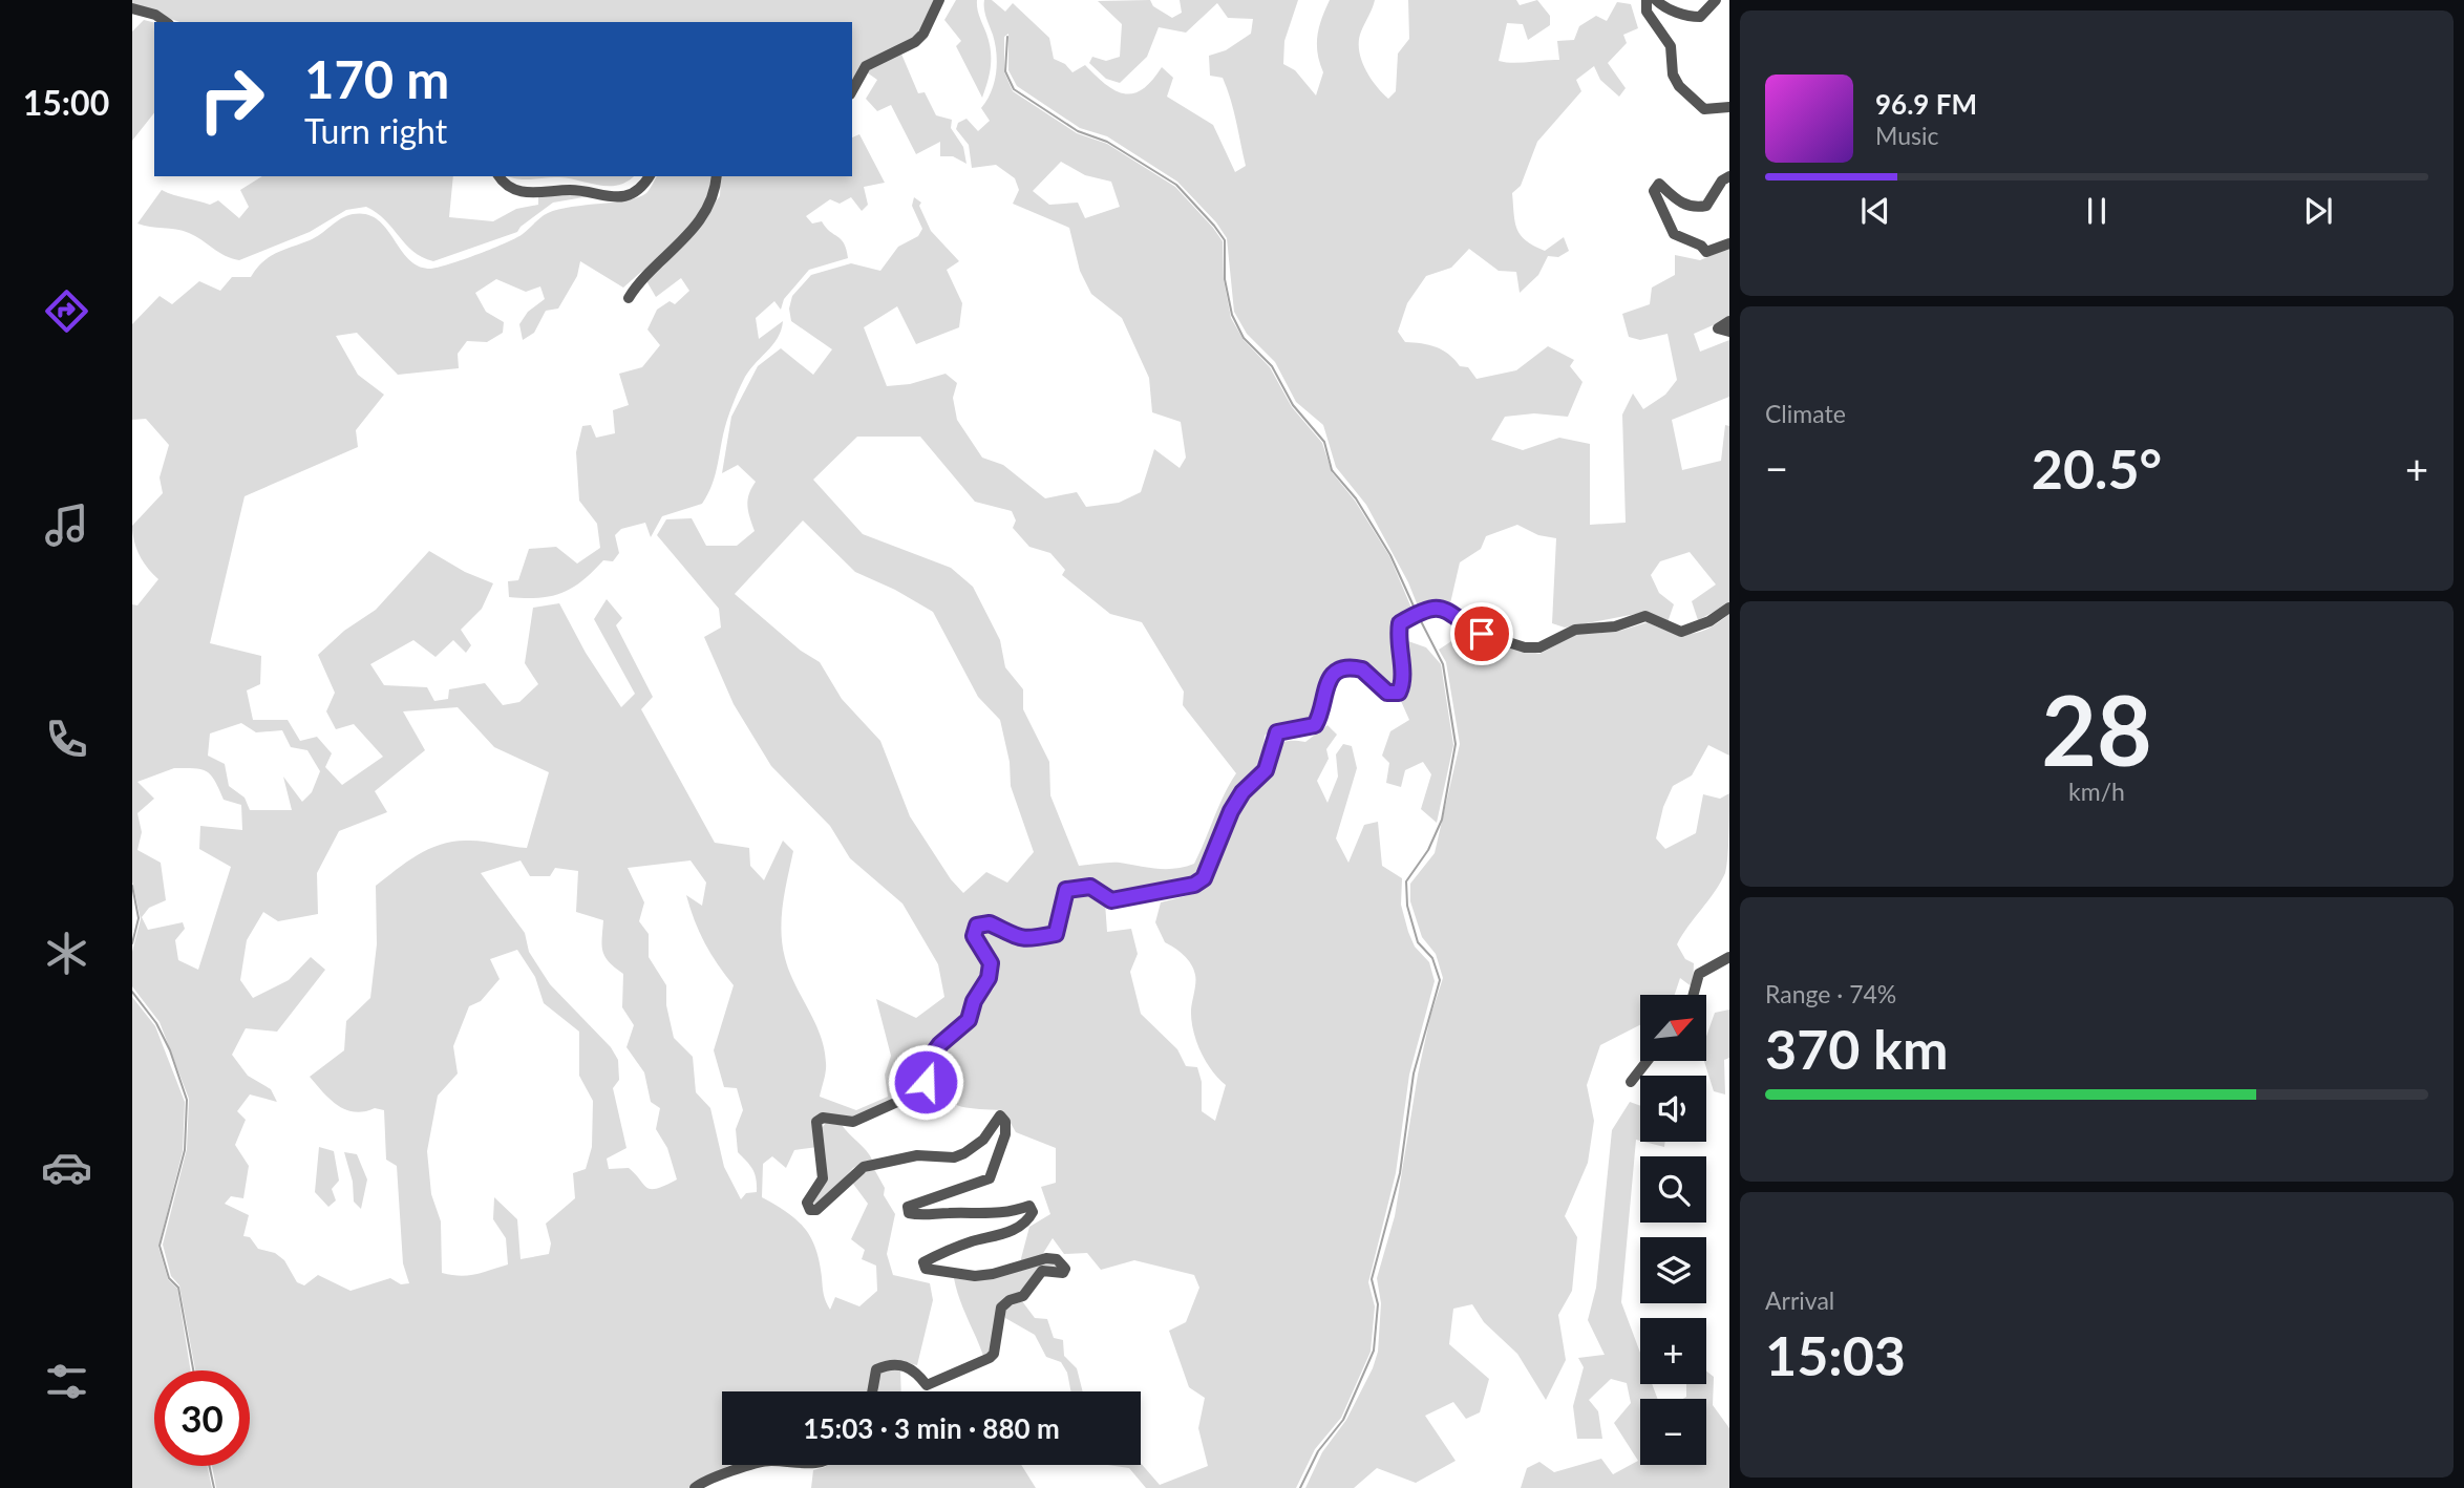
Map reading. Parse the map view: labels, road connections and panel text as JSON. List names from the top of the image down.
{
  "north": "top right",
  "page": {
    "tabs": "15:00",
    "turn": ["170 m", "Turn right"],
    "song": ["96.9 FM", "Music"],
    "tile": [
      "Climate",
      ["28", "km/h"],
      ["Range · 74%", "370 km"],
      ["Arrival", "15:03"]
    ],
    "heat": ["−", "20.5°", "+"],
    "map_buttons": ["+", "−"],
    "limit": "30",
    "trip": "15:03 · 3 min · 880 m"
  }
}
